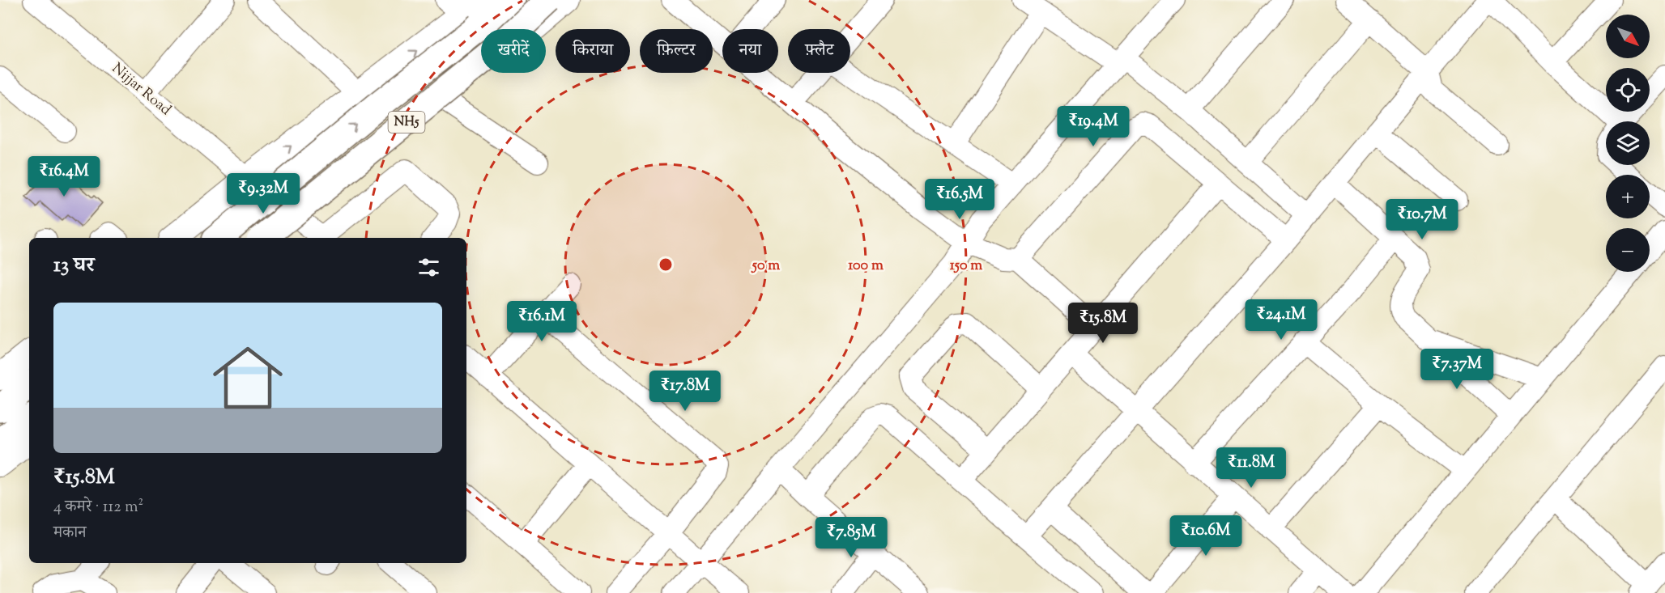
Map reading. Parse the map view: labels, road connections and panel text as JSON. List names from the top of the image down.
{
  "streets": {
    "highway": ["NH5"],
    "street": ["Nijjar Road"]
  },
  "north": "bottom right",
  "page": {
    "map_buttons": ["+", "−"],
    "chip": [
      "खरीदें",
      "किराया",
      "फ़िल्टर",
      "नया",
      "फ़्लैट"
    ],
    "price": [
      "₹19.4M",
      "₹16.4M",
      "₹9.32M",
      "₹16.5M",
      "₹10.7M",
      "₹24.1M",
      "₹16.1M",
      "₹15.8M",
      "₹7.37M",
      "₹17.8M",
      "₹11.8M",
      "₹10.6M",
      "₹7.85M"
    ],
    "heading": "13 घर",
    "list": [
      {
        "name": "₹15.8M",
        "note": "4 कमरे · 112 m² · मकान"
      }
    ]
  },
  "rings": ["50 m", "100 m", "150 m"]
}
